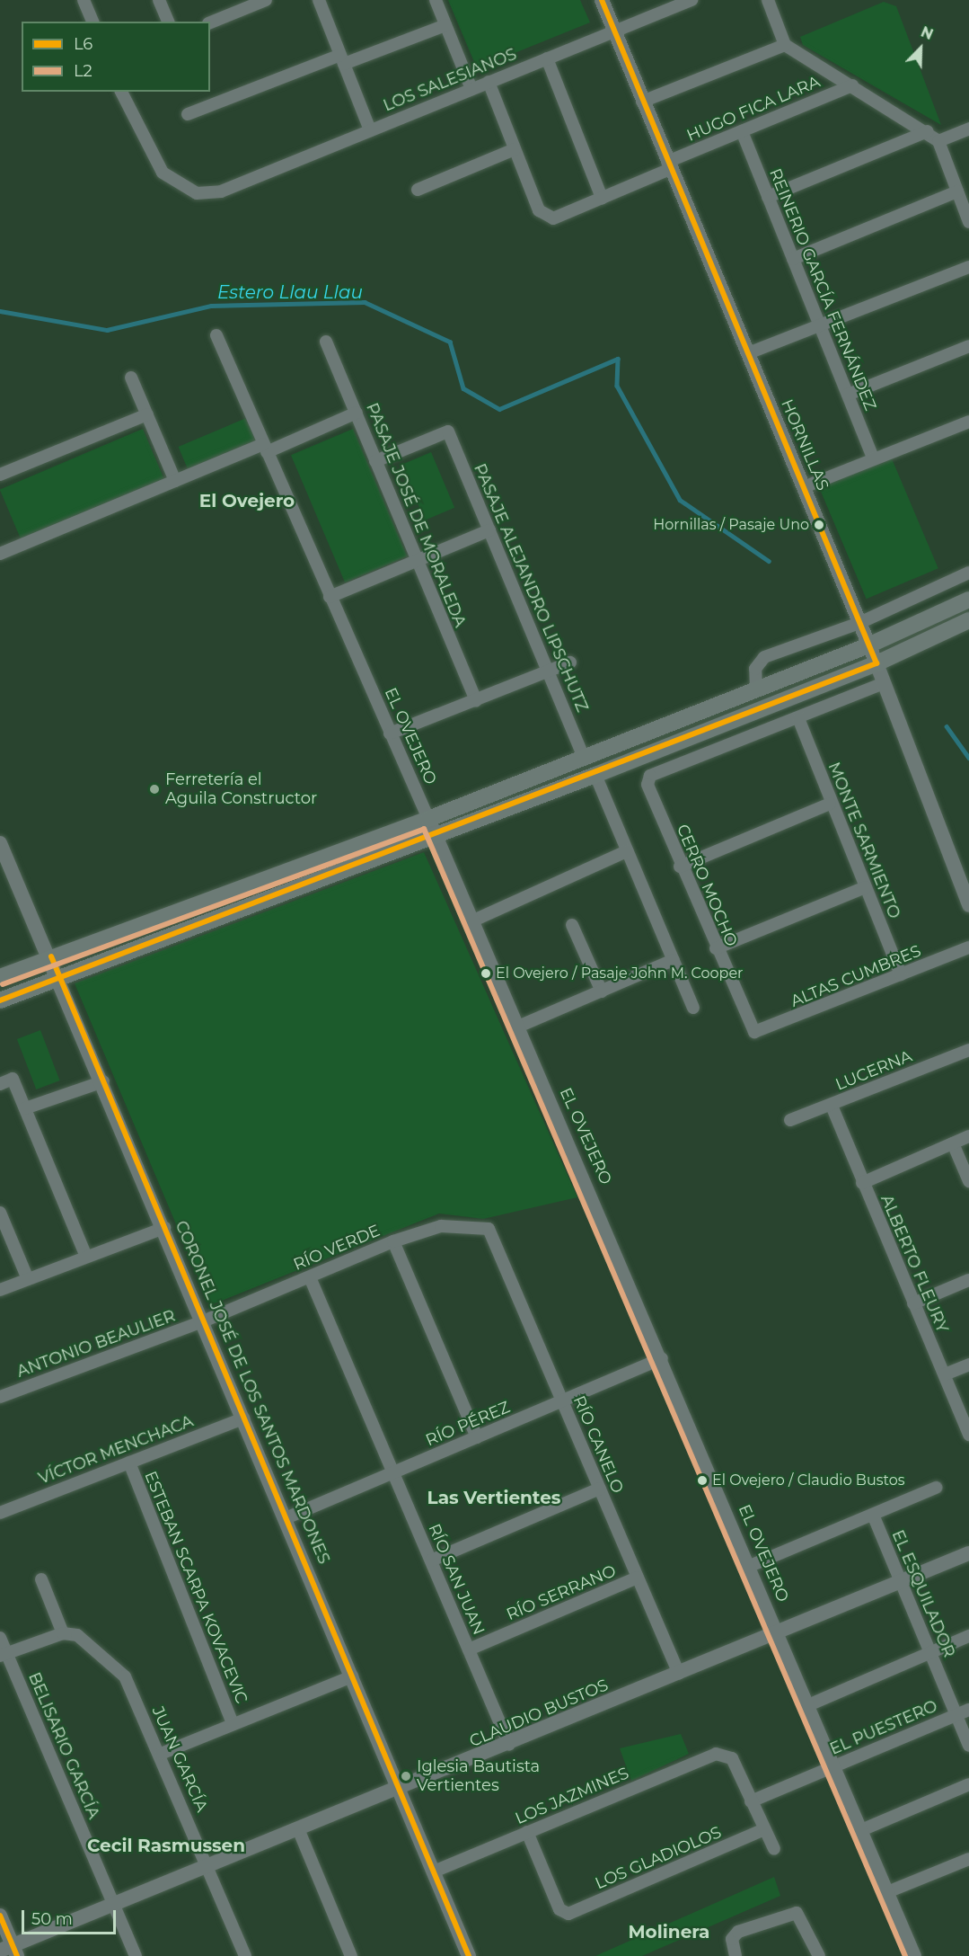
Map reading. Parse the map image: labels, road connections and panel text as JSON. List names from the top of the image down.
{
  "streets": {
    "street": [
      "LOS SALESIANOS",
      "HUGO FICA LARA",
      "REINERIO GARCÍA FERNÁNDEZ",
      "HORNILLAS",
      "PASAJE JOSÉ DE MORALEDA",
      "PASAJE ALEJANDRO LIPSCHUTZ",
      "EL OVEJERO",
      "MONTE SARMIENTO",
      "CERRO MOCHO",
      "ALTAS CUMBRES",
      "LUCERNA",
      "RÍO VERDE",
      "ALBERTO FLEURY",
      "ANTONIO BEAULIER",
      "CORONEL JOSÉ DE LOS SANTOS MARDONES",
      "RÍO PÉREZ",
      "RÍO CANELO",
      "VÍCTOR MENCHACA",
      "RÍO SAN JUAN",
      "ESTEBAN SCARPA KOVACEVIC",
      "RÍO SERRANO",
      "EL ESQUILADOR",
      "CLAUDIO BUSTOS",
      "EL PUESTERO",
      "BELISARIO GARCÍA",
      "JUAN GARCÍA",
      "LOS JAZMINES",
      "LOS GLADIOLOS"
    ]
  },
  "crossings": [
    ["LOS SALESIANOS", "HORNILLAS"],
    ["HUGO FICA LARA", "REINERIO GARCÍA FERNÁNDEZ"],
    ["HUGO FICA LARA", "HORNILLAS"],
    ["PASAJE JOSÉ DE MORALEDA", "PASAJE ALEJANDRO LIPSCHUTZ"],
    ["EL OVEJERO", "RÍO PÉREZ"],
    ["EL OVEJERO", "CLAUDIO BUSTOS"],
    ["EL OVEJERO", "EL PUESTERO"],
    ["MONTE SARMIENTO", "CERRO MOCHO"],
    ["MONTE SARMIENTO", "ALTAS CUMBRES"],
    ["CERRO MOCHO", "ALTAS CUMBRES"],
    ["LUCERNA", "ALBERTO FLEURY"],
    ["RÍO VERDE", "ANTONIO BEAULIER"],
    ["RÍO VERDE", "CORONEL JOSÉ DE LOS SANTOS MARDONES"],
    ["RÍO VERDE", "RÍO CANELO"],
    ["RÍO VERDE", "RÍO SAN JUAN"],
    ["ANTONIO BEAULIER", "CORONEL JOSÉ DE LOS SANTOS MARDONES"],
    ["CORONEL JOSÉ DE LOS SANTOS MARDONES", "RÍO PÉREZ"],
    ["CORONEL JOSÉ DE LOS SANTOS MARDONES", "VÍCTOR MENCHACA"],
    ["CORONEL JOSÉ DE LOS SANTOS MARDONES", "CLAUDIO BUSTOS"],
    ["CORONEL JOSÉ DE LOS SANTOS MARDONES", "LOS JAZMINES"],
    ["RÍO PÉREZ", "RÍO CANELO"],
    ["RÍO PÉREZ", "RÍO SAN JUAN"],
    ["RÍO CANELO", "RÍO SERRANO"],
    ["RÍO CANELO", "CLAUDIO BUSTOS"],
    ["VÍCTOR MENCHACA", "ESTEBAN SCARPA KOVACEVIC"],
    ["RÍO SAN JUAN", "RÍO SERRANO"],
    ["RÍO SAN JUAN", "CLAUDIO BUSTOS"],
    ["EL ESQUILADOR", "CLAUDIO BUSTOS"],
    ["EL ESQUILADOR", "EL PUESTERO"],
    ["CLAUDIO BUSTOS", "BELISARIO GARCÍA"],
    ["CLAUDIO BUSTOS", "JUAN GARCÍA"],
    ["EL PUESTERO", "LOS JAZMINES"],
    ["LOS JAZMINES", "LOS GLADIOLOS"]
  ],
  "districts": [
    "El Ovejero",
    "Las Vertientes",
    "Cecil Rasmussen",
    "Molinera"
  ],
  "water": ["Estero Llau Llau"],
  "places": [
    "Hornillas / Pasaje Uno",
    "Ferretería el Aguila Constructor",
    "El Ovejero / Pasaje John M. Cooper",
    "El Ovejero / Claudio Bustos",
    "Iglesia Bautista Vertientes"
  ],
  "lines": ["transit line L6", "transit line L2"],
  "legend": ["L6", "L2"],
  "scale_bar": "50 m",
  "north": "top right"
}
